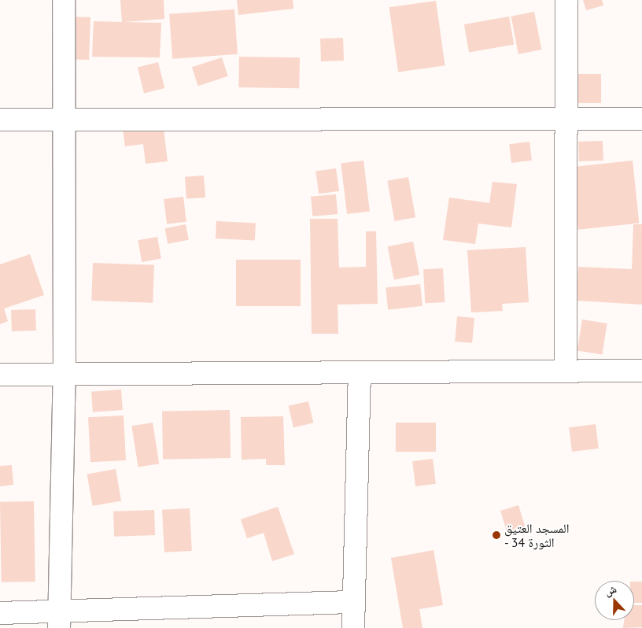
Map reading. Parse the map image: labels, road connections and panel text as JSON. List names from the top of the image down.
{
  "places": ["المسجد العتيق - الثورة 34"],
  "north": "top"
}
